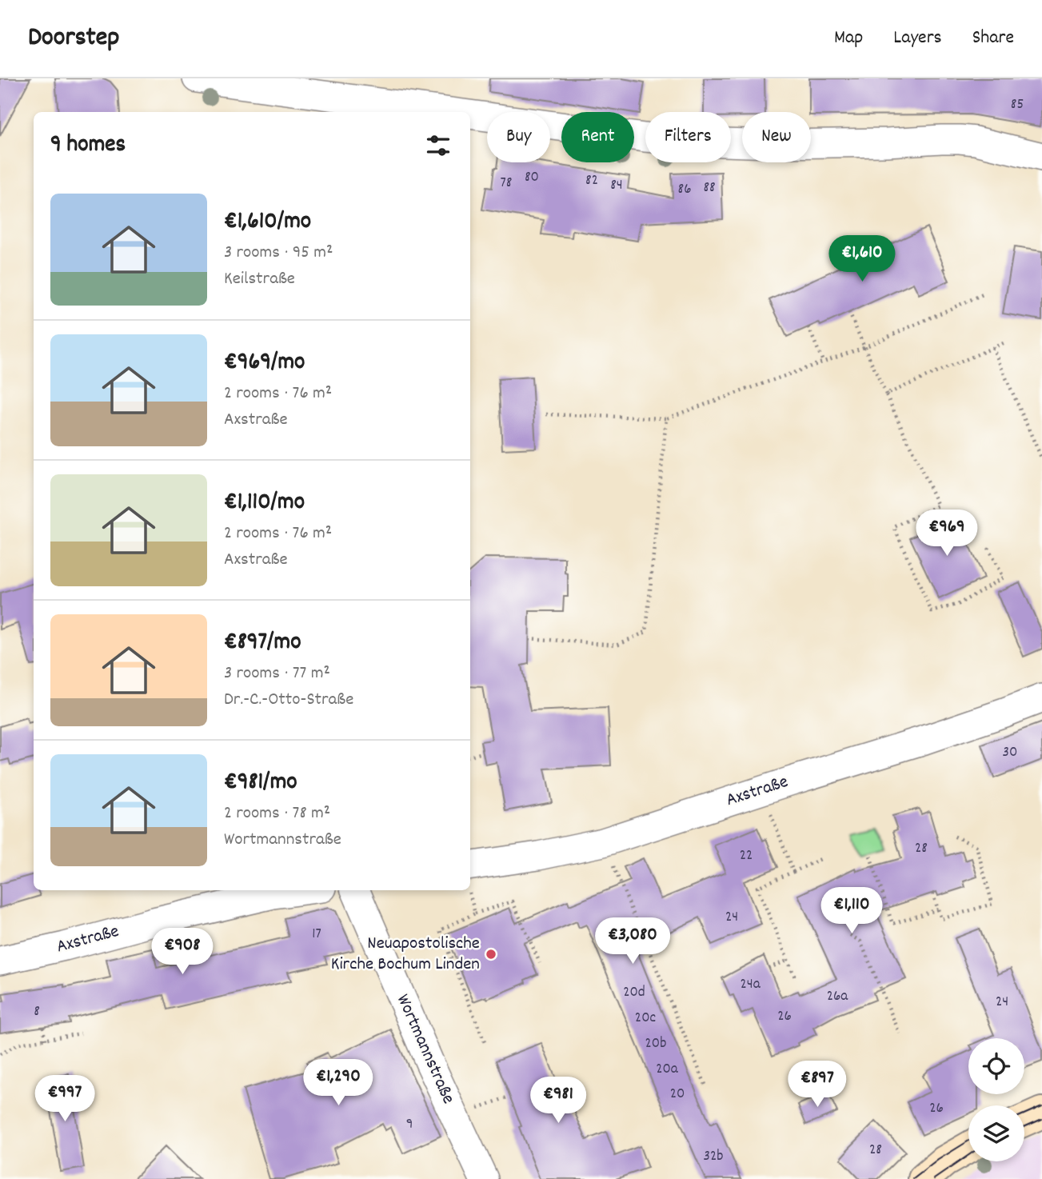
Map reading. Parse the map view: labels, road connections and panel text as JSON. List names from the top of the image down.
{
  "streets": {
    "street": ["Axstraße", "Wortmannstraße"]
  },
  "places": ["Neuapostolische Kirche Bochum Linden"],
  "house_numbers": [
    "85",
    "80",
    "82",
    "78",
    "84",
    "88",
    "86",
    "30",
    "28",
    "22",
    "24",
    "17",
    "24a",
    "20d",
    "26a",
    "24",
    "8",
    "26",
    "20c",
    "20b",
    "20a",
    "20",
    "26",
    "9",
    "28",
    "32b"
  ],
  "page": {
    "header": "Doorstep",
    "nav": ["Map", "Layers", "Share"],
    "chip": [
      "Buy",
      "Rent",
      "Filters",
      "New"
    ],
    "heading": "9 homes",
    "list": [
      {
        "name": "€1,610/mo",
        "note": "3 rooms · 95 m² · Keilstraße"
      },
      {
        "name": "€969/mo",
        "note": "2 rooms · 76 m² · Axstraße"
      },
      {
        "name": "€1,110/mo",
        "note": "2 rooms · 76 m² · Axstraße"
      },
      {
        "name": "€897/mo",
        "note": "3 rooms · 77 m² · Dr.-C.-Otto-Straße"
      },
      {
        "name": "€981/mo",
        "note": "2 rooms · 78 m² · Wortmannstraße"
      }
    ],
    "price": [
      "€1,610",
      "€969",
      "€1,110",
      "€3,080",
      "€908",
      "€1,290",
      "€897",
      "€997",
      "€981"
    ]
  }
}
